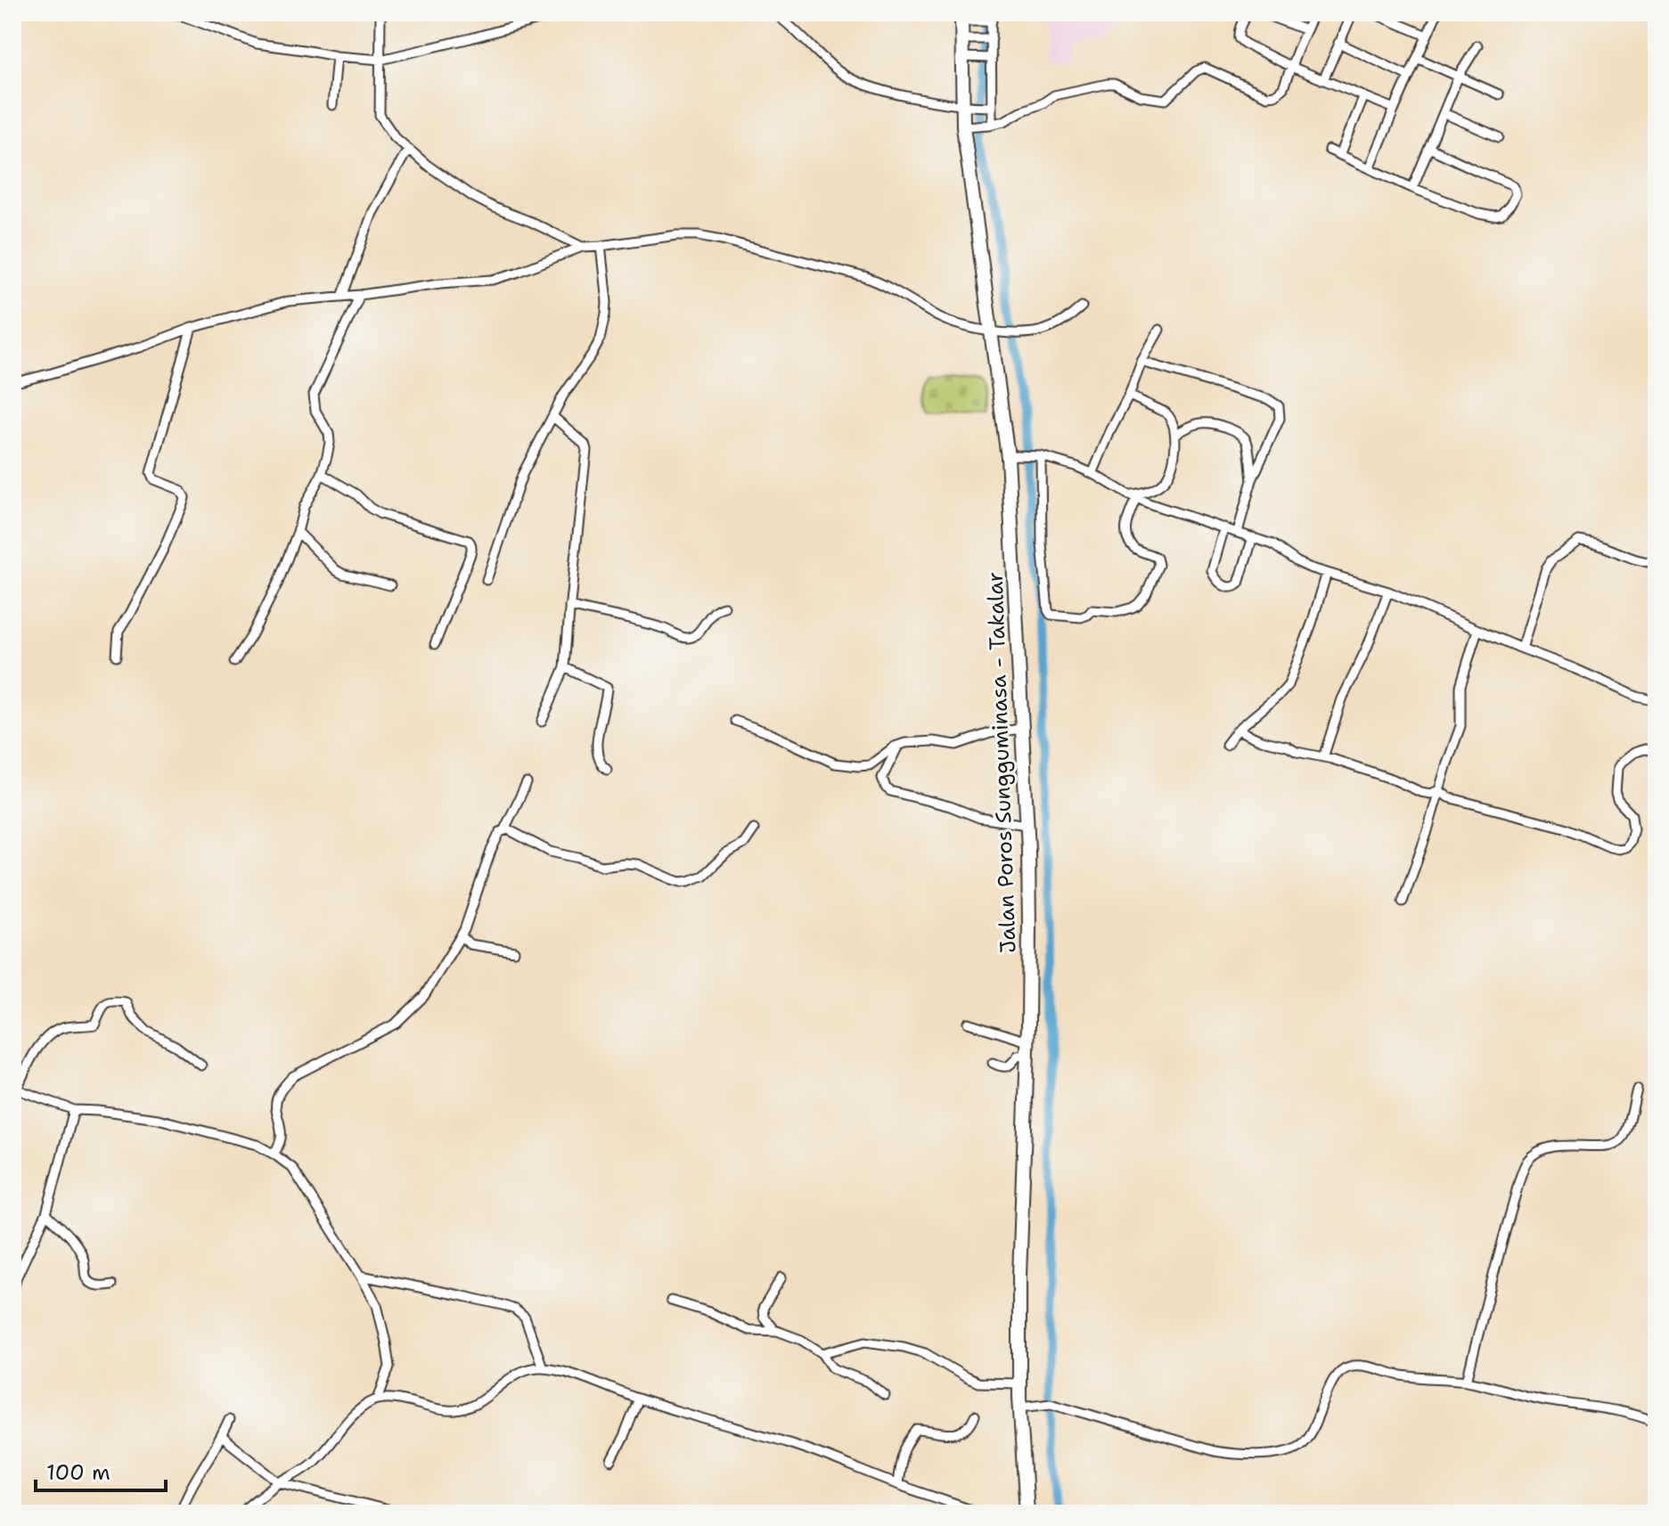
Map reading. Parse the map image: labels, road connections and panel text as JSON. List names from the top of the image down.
{
  "streets": {
    "highway": ["Jalan Poros Sungguminasa - Takalar"]
  },
  "scale_bar": "100 m"
}
